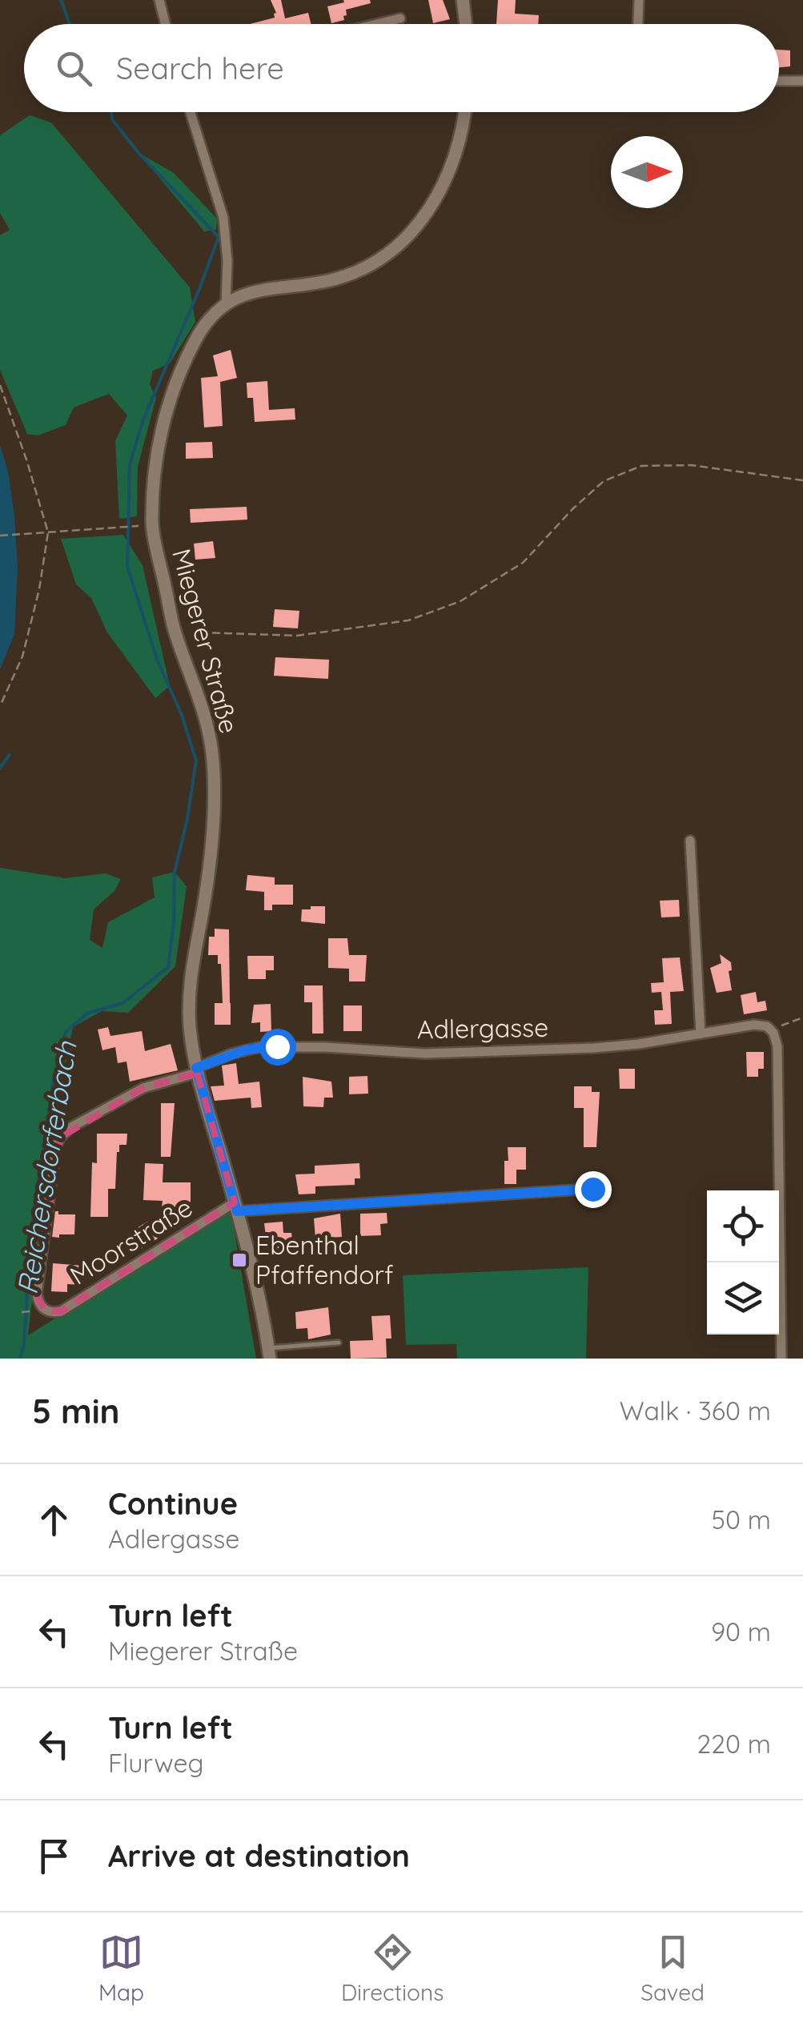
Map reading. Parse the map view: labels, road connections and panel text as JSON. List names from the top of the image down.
{
  "streets": {
    "main road": ["Miegerer Straße"],
    "street": ["Adlergasse", "Moorstraße"]
  },
  "crossings": [
    ["Miegerer Straße", "Adlergasse"],
    ["Miegerer Straße", "Moorstraße"],
    ["Adlergasse", "Moorstraße"]
  ],
  "water": ["Reichersdorferbach"],
  "places": {
    "transit": ["Ebenthal Pfaffendorf"]
  },
  "north": "right",
  "page": {
    "search": "Search here",
    "heading": ["5 min", "Walk · 360 m"],
    "list": [
      ["Continue", "Adlergasse", "50 m"],
      ["Turn left", "Miegerer Straße", "90 m"],
      ["Turn left", "Flurweg", "220 m"],
      "Arrive at destination"
    ],
    "nav": ["Map", "Directions", "Saved"]
  }
}
